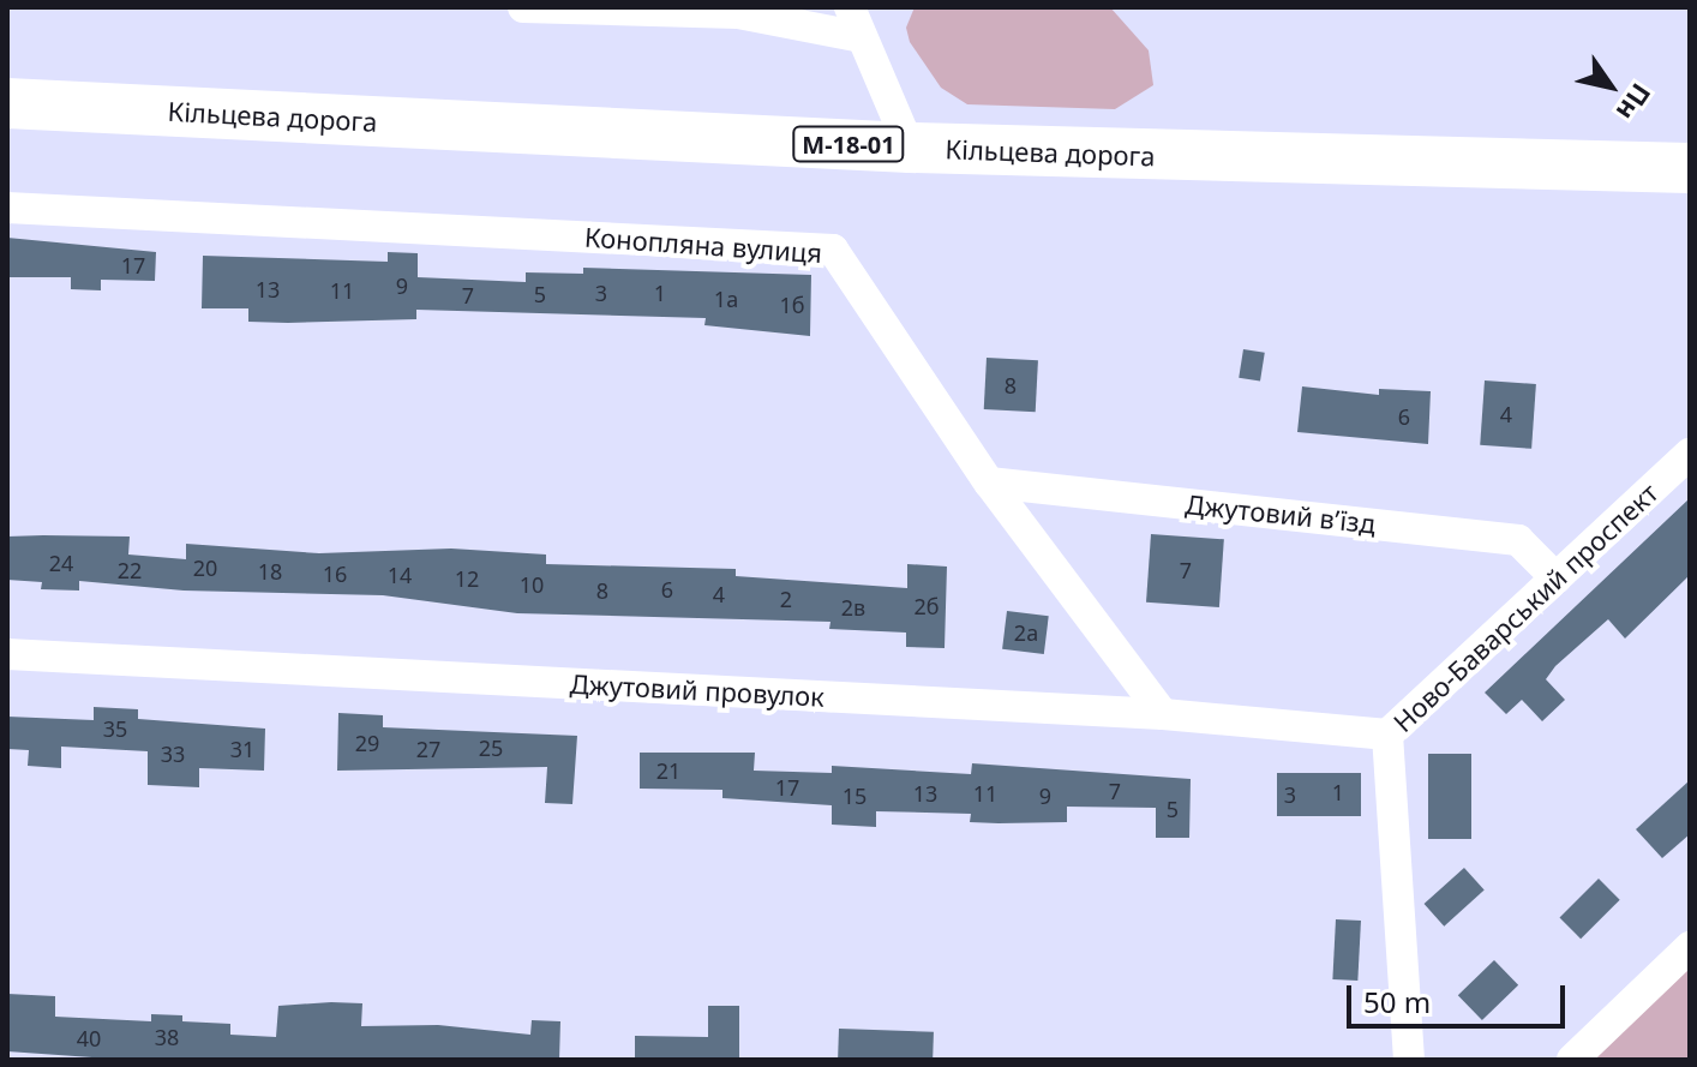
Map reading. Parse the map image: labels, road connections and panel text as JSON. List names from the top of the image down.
{
  "streets": {
    "highway": ["Кільцева дорога", "М-18-01"],
    "street": [
      "Конопляна вулиця",
      "Джутовий в’їзд",
      "Ново-Баварський проспект",
      "Джутовий провулок"
    ]
  },
  "crossings": [
    ["Конопляна вулиця", "Джутовий в’їзд"],
    ["Конопляна вулиця", "Джутовий провулок"],
    ["Джутовий в’їзд", "Ново-Баварський проспект"],
    ["Ново-Баварський проспект", "Джутовий провулок"]
  ],
  "house_numbers": [
    "17",
    "9",
    "13",
    "11",
    "3",
    "1",
    "5",
    "7",
    "1а",
    "1б",
    "8",
    "4",
    "6",
    "24",
    "20",
    "22",
    "7",
    "18",
    "16",
    "14",
    "12",
    "10",
    "6",
    "8",
    "4",
    "2",
    "2б",
    "2в",
    "2а",
    "35",
    "29",
    "25",
    "31",
    "27",
    "33",
    "21",
    "17",
    "7",
    "1",
    "13",
    "11",
    "3",
    "15",
    "9",
    "5",
    "38",
    "40"
  ],
  "scale_bar": "50 m",
  "north": "bottom right"
}
